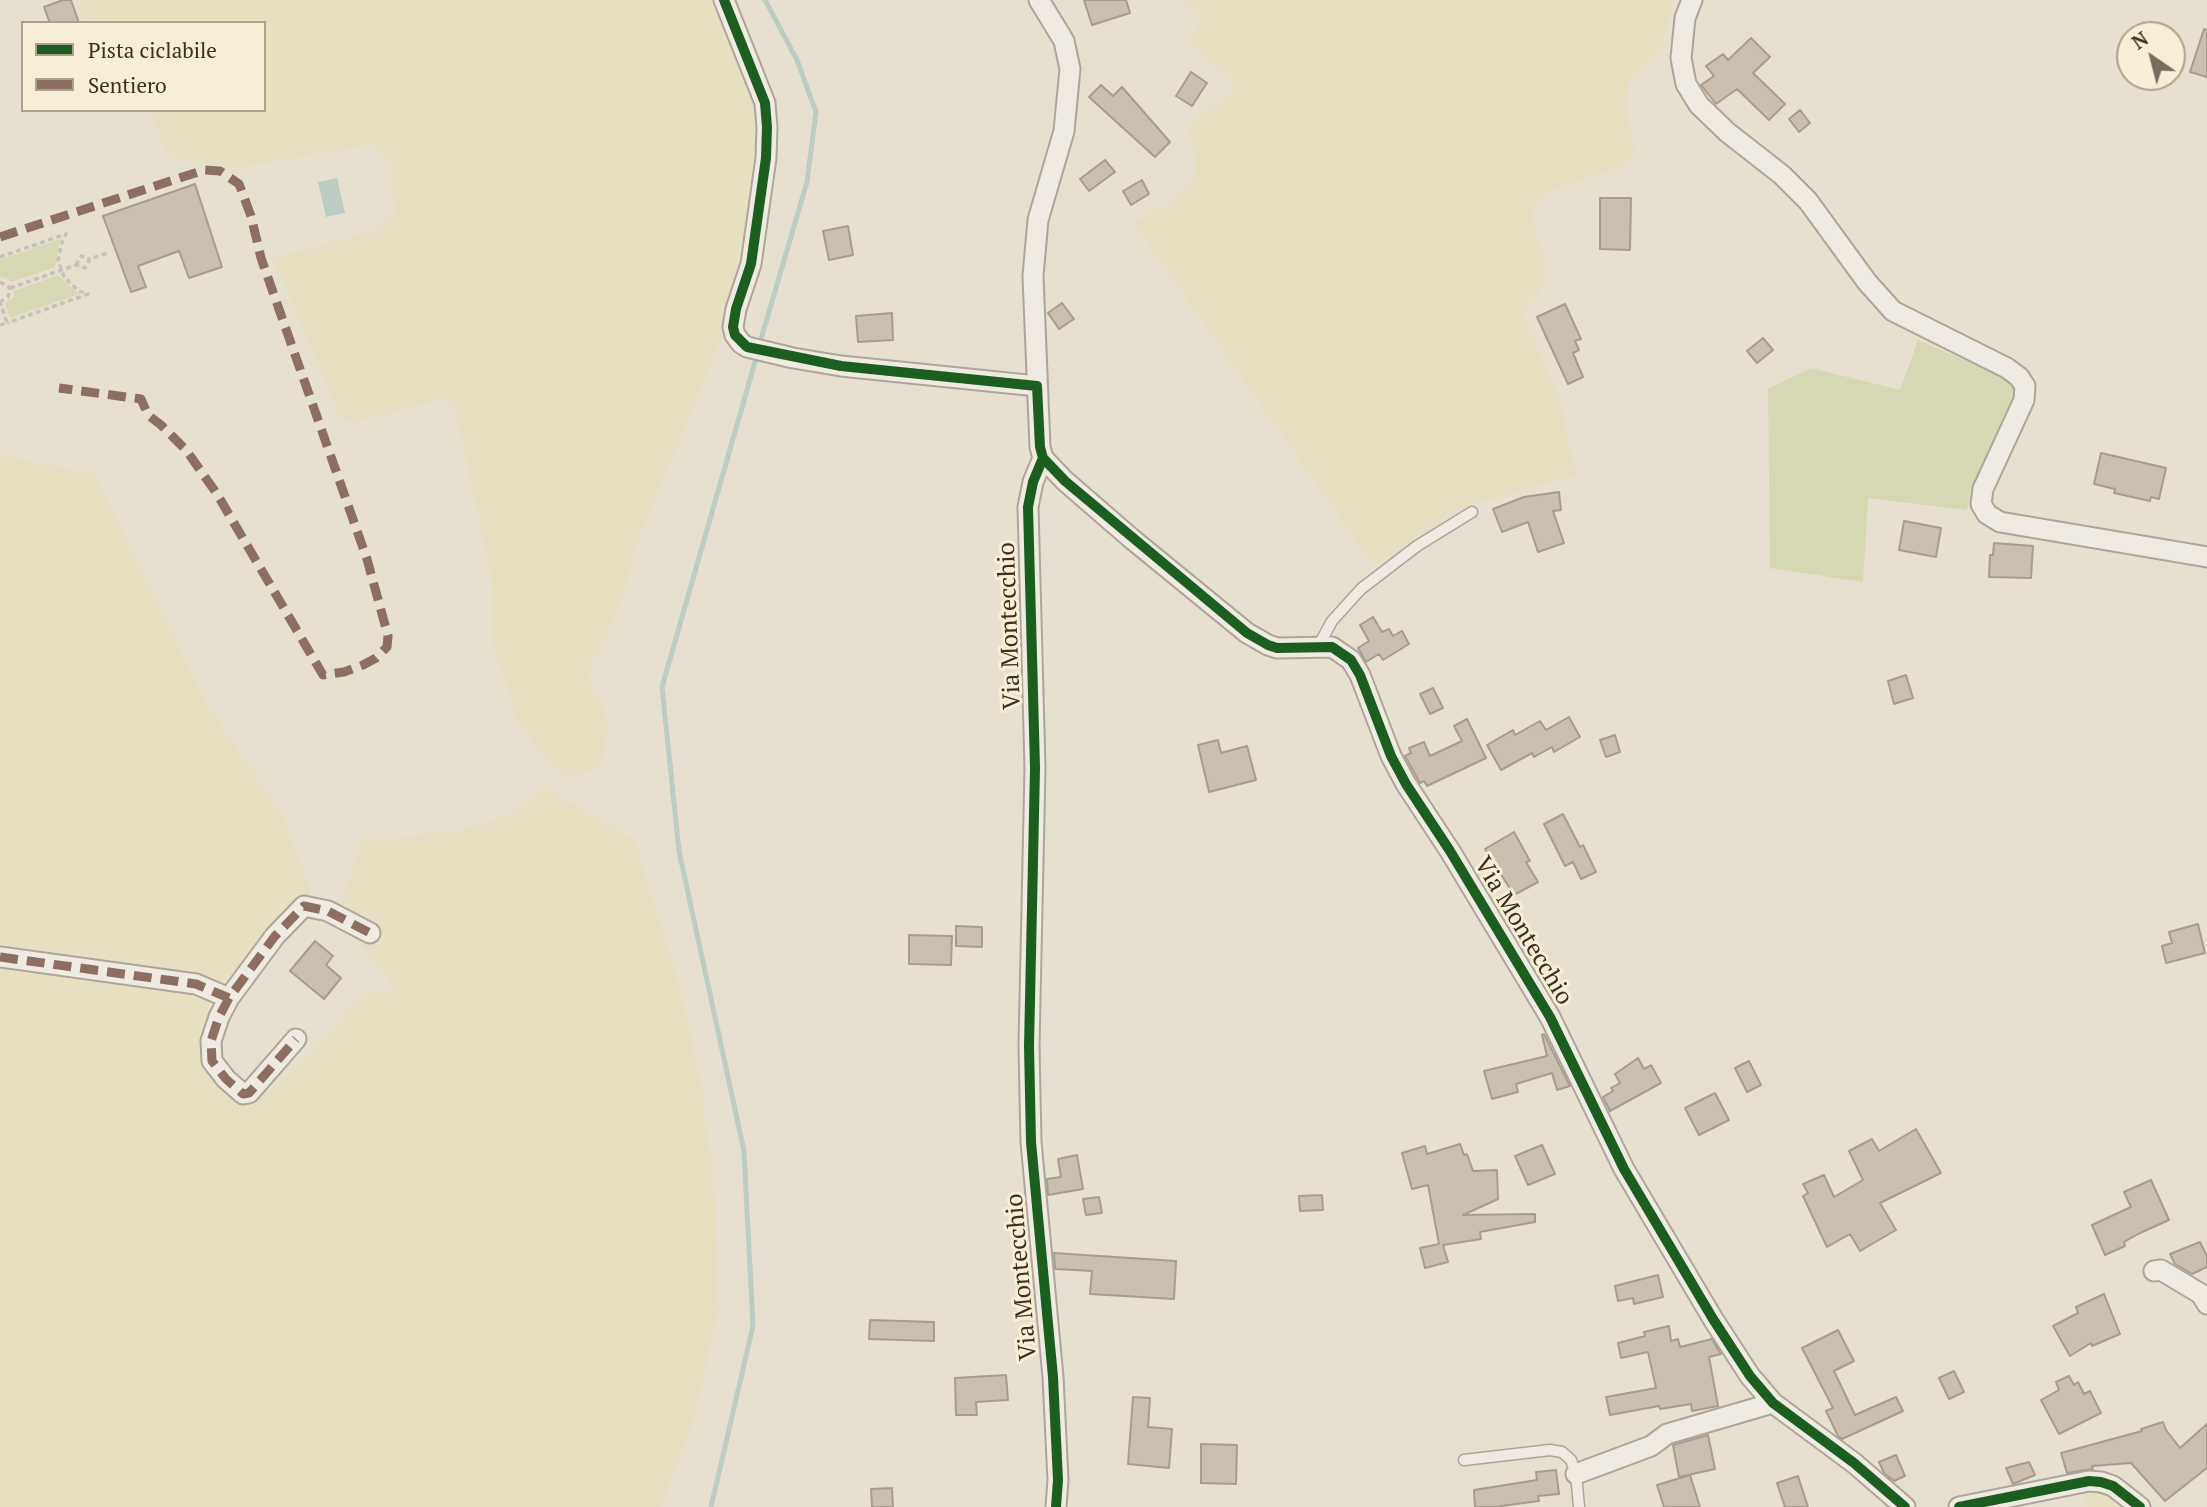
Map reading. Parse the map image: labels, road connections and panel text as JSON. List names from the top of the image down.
{
  "streets": {
    "street": ["Via Montecchio"]
  },
  "legend": ["Pista ciclabile", "Sentiero"],
  "north": "top left"
}
